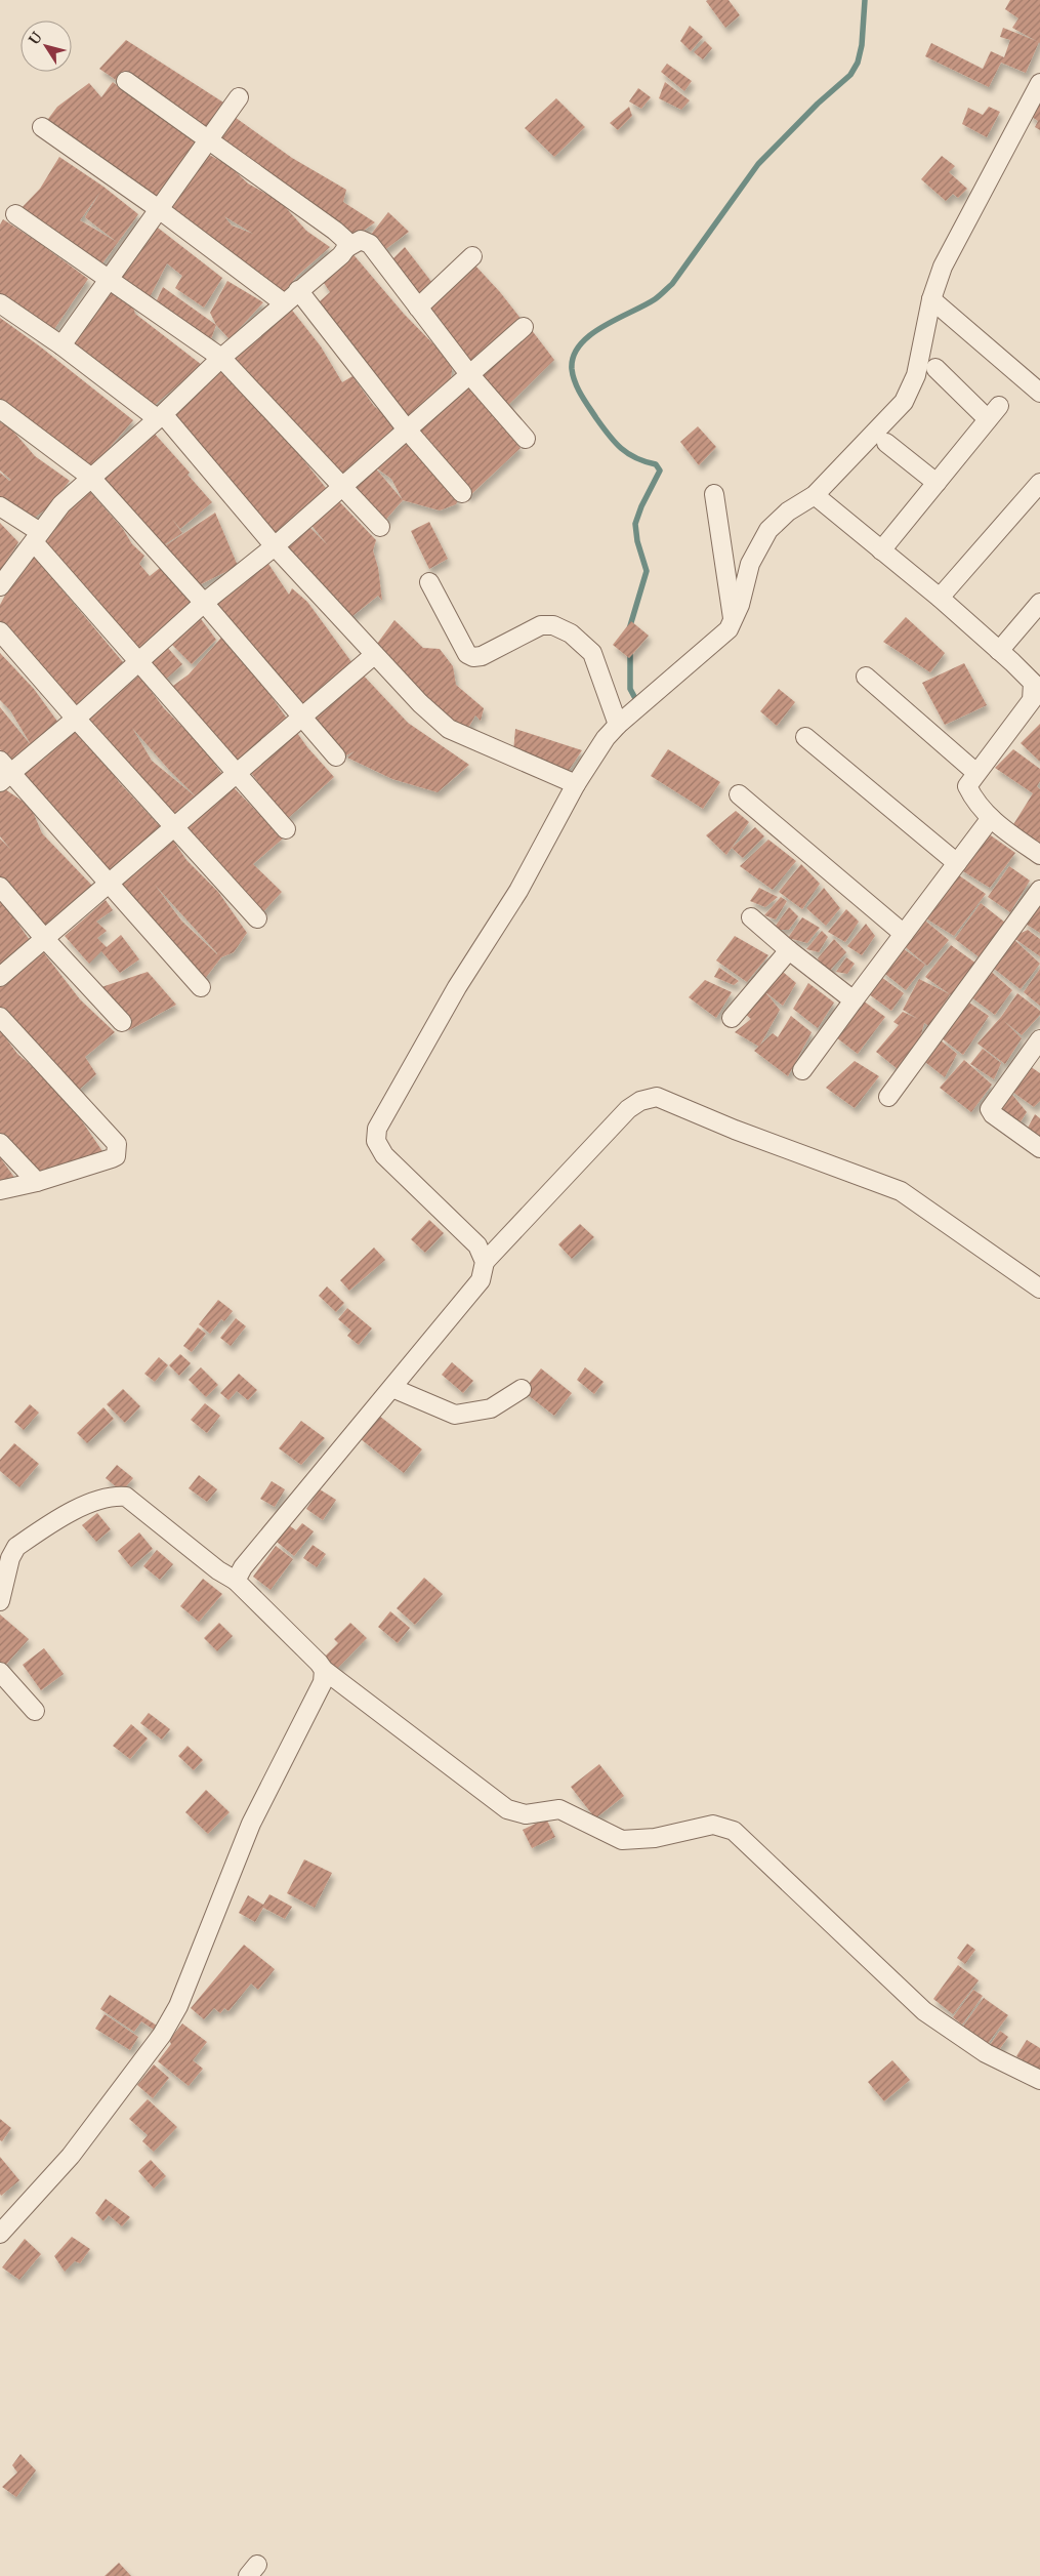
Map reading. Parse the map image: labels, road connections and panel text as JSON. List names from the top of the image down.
{
  "north": "top left"
}
